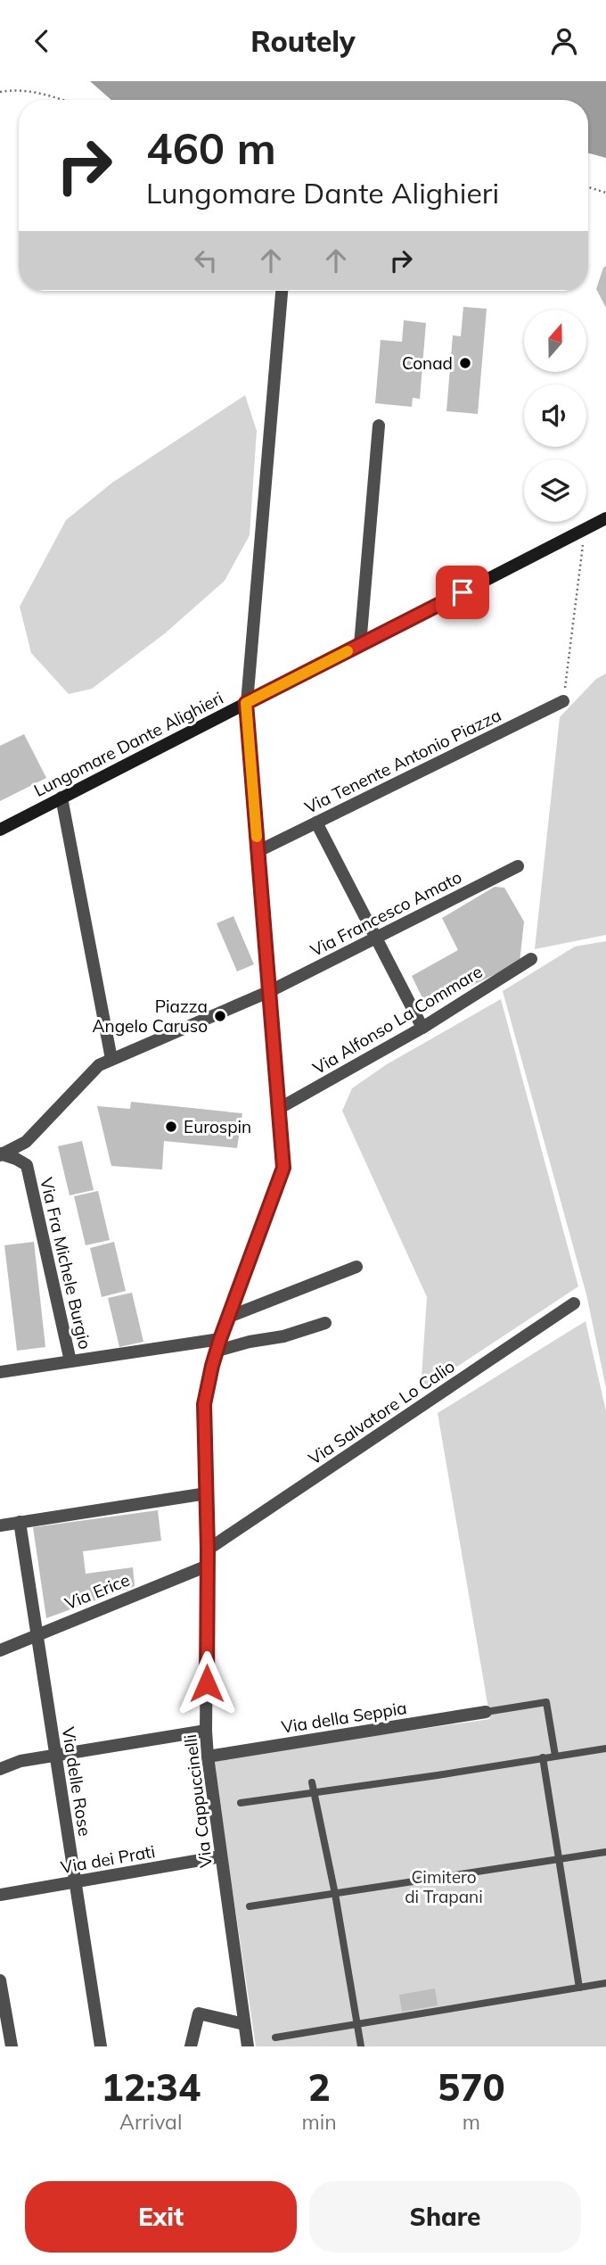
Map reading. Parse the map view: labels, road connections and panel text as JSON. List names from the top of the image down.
{
  "streets": {
    "main road": ["Lungomare Dante Alighieri"],
    "street": [
      "Via Tenente Antonio Piazza",
      "Via Francesco Amato",
      "Via Alfonso La Commare",
      "Via Fra Michele Burgio",
      "Via Salvatore Lo Calio",
      "Via Erice",
      "Via della Seppia",
      "Via delle Rose",
      "Via Cappuccinelli",
      "Via dei Prati"
    ]
  },
  "crossings": [
    ["Lungomare Dante Alighieri", "Via Cappuccinelli"],
    ["Via Tenente Antonio Piazza", "Via Cappuccinelli"],
    ["Via Francesco Amato", "Via Cappuccinelli"],
    ["Via Alfonso La Commare", "Via Cappuccinelli"],
    ["Via Salvatore Lo Calio", "Via Cappuccinelli"],
    ["Via Erice", "Via delle Rose"],
    ["Via Erice", "Via Cappuccinelli"],
    ["Via della Seppia", "Via Cappuccinelli"],
    ["Via delle Rose", "Via dei Prati"],
    ["Via Cappuccinelli", "Via dei Prati"]
  ],
  "parks": ["Cimitero di Trapani"],
  "places": ["Conad", "Piazza Angelo Caruso", "Eurospin"],
  "north": "top",
  "page": {
    "header": "Routely",
    "turn": ["460 m", "Lungomare Dante Alighieri"],
    "eta": [
      "12:34",
      "Arrival",
      "2",
      "min",
      "570",
      "m"
    ],
    "buttons": ["Exit", "Share"]
  }
}
